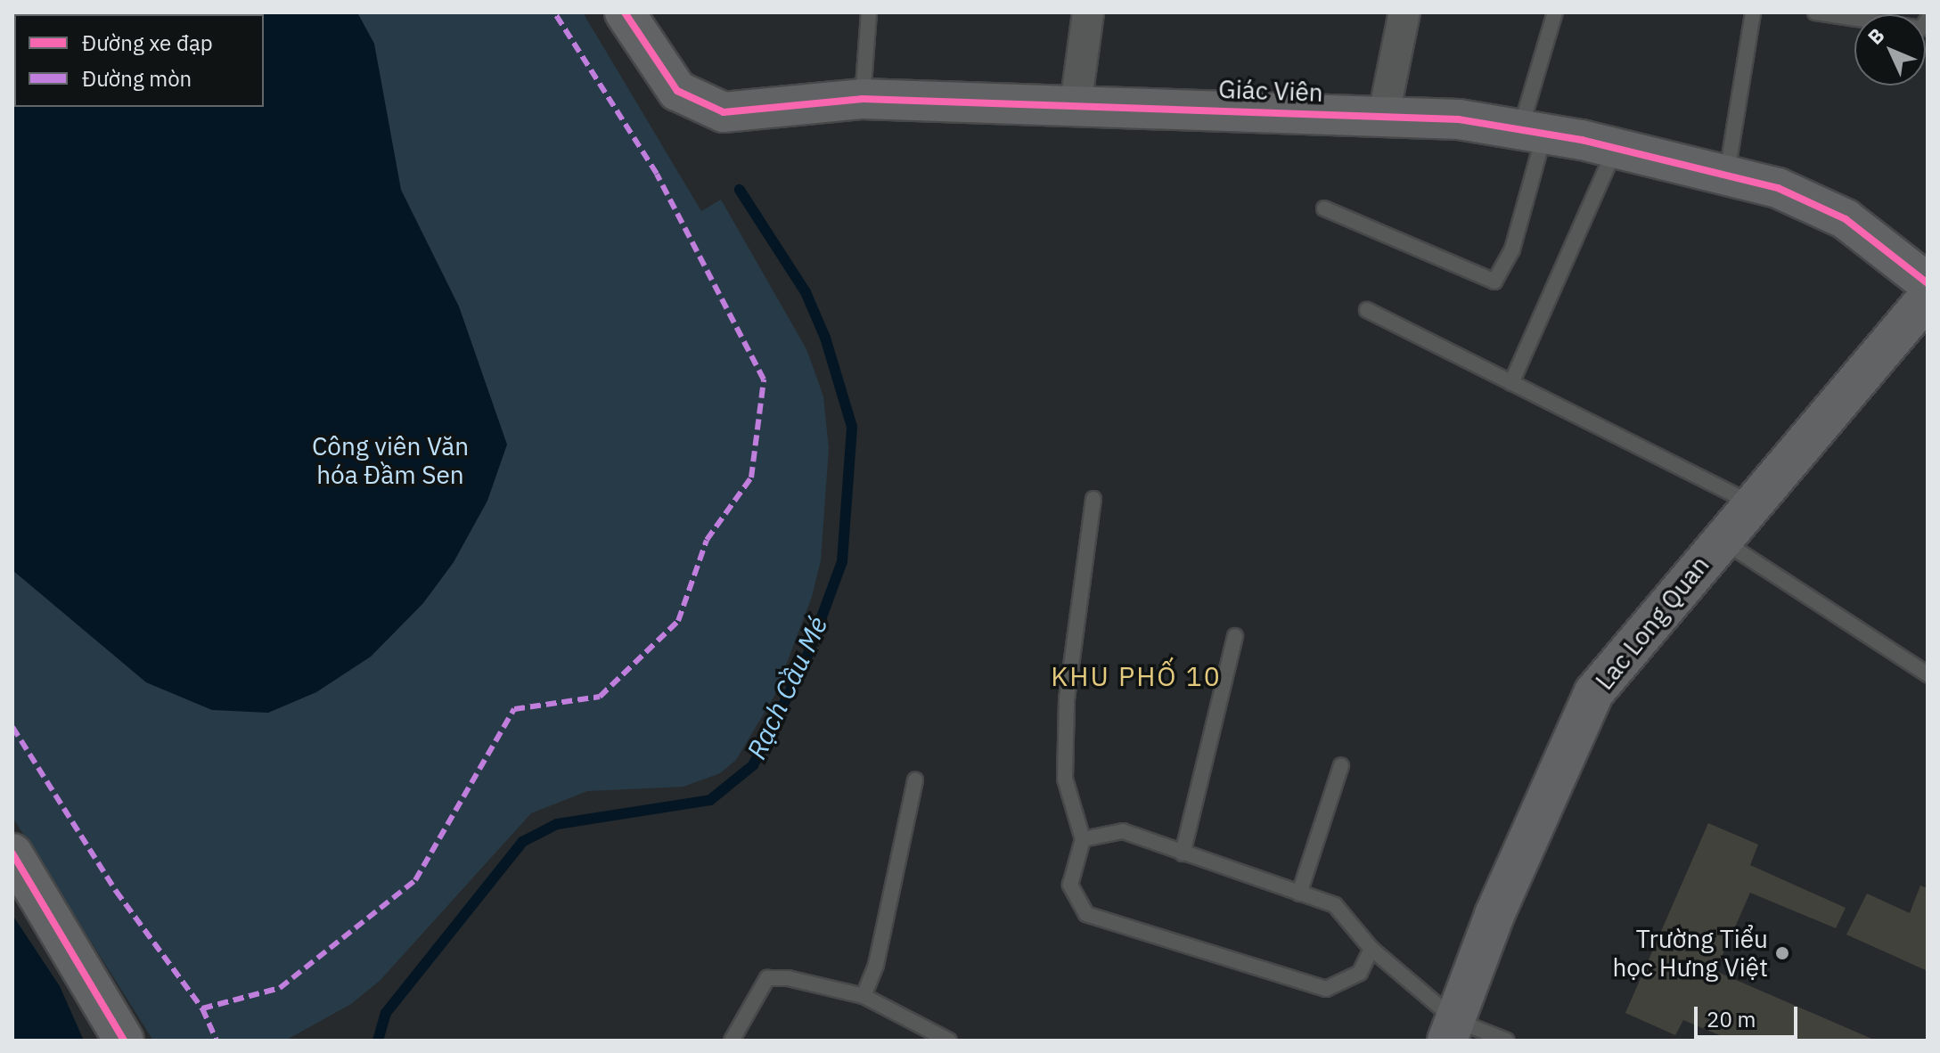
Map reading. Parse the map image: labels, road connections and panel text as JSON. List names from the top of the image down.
{
  "streets": {
    "street": ["Giác Viên", "Lac Long Quan"]
  },
  "districts": ["KHU PHỐ 10"],
  "water": ["Rạch Cầu Mé"],
  "parks": ["Công viên Văn hóa Đầm Sen"],
  "places": ["Trường Tiểu học Hưng Việt"],
  "legend": ["Đường xe đạp", "Đường mòn"],
  "scale_bar": "20 m",
  "north": "top left"
}
